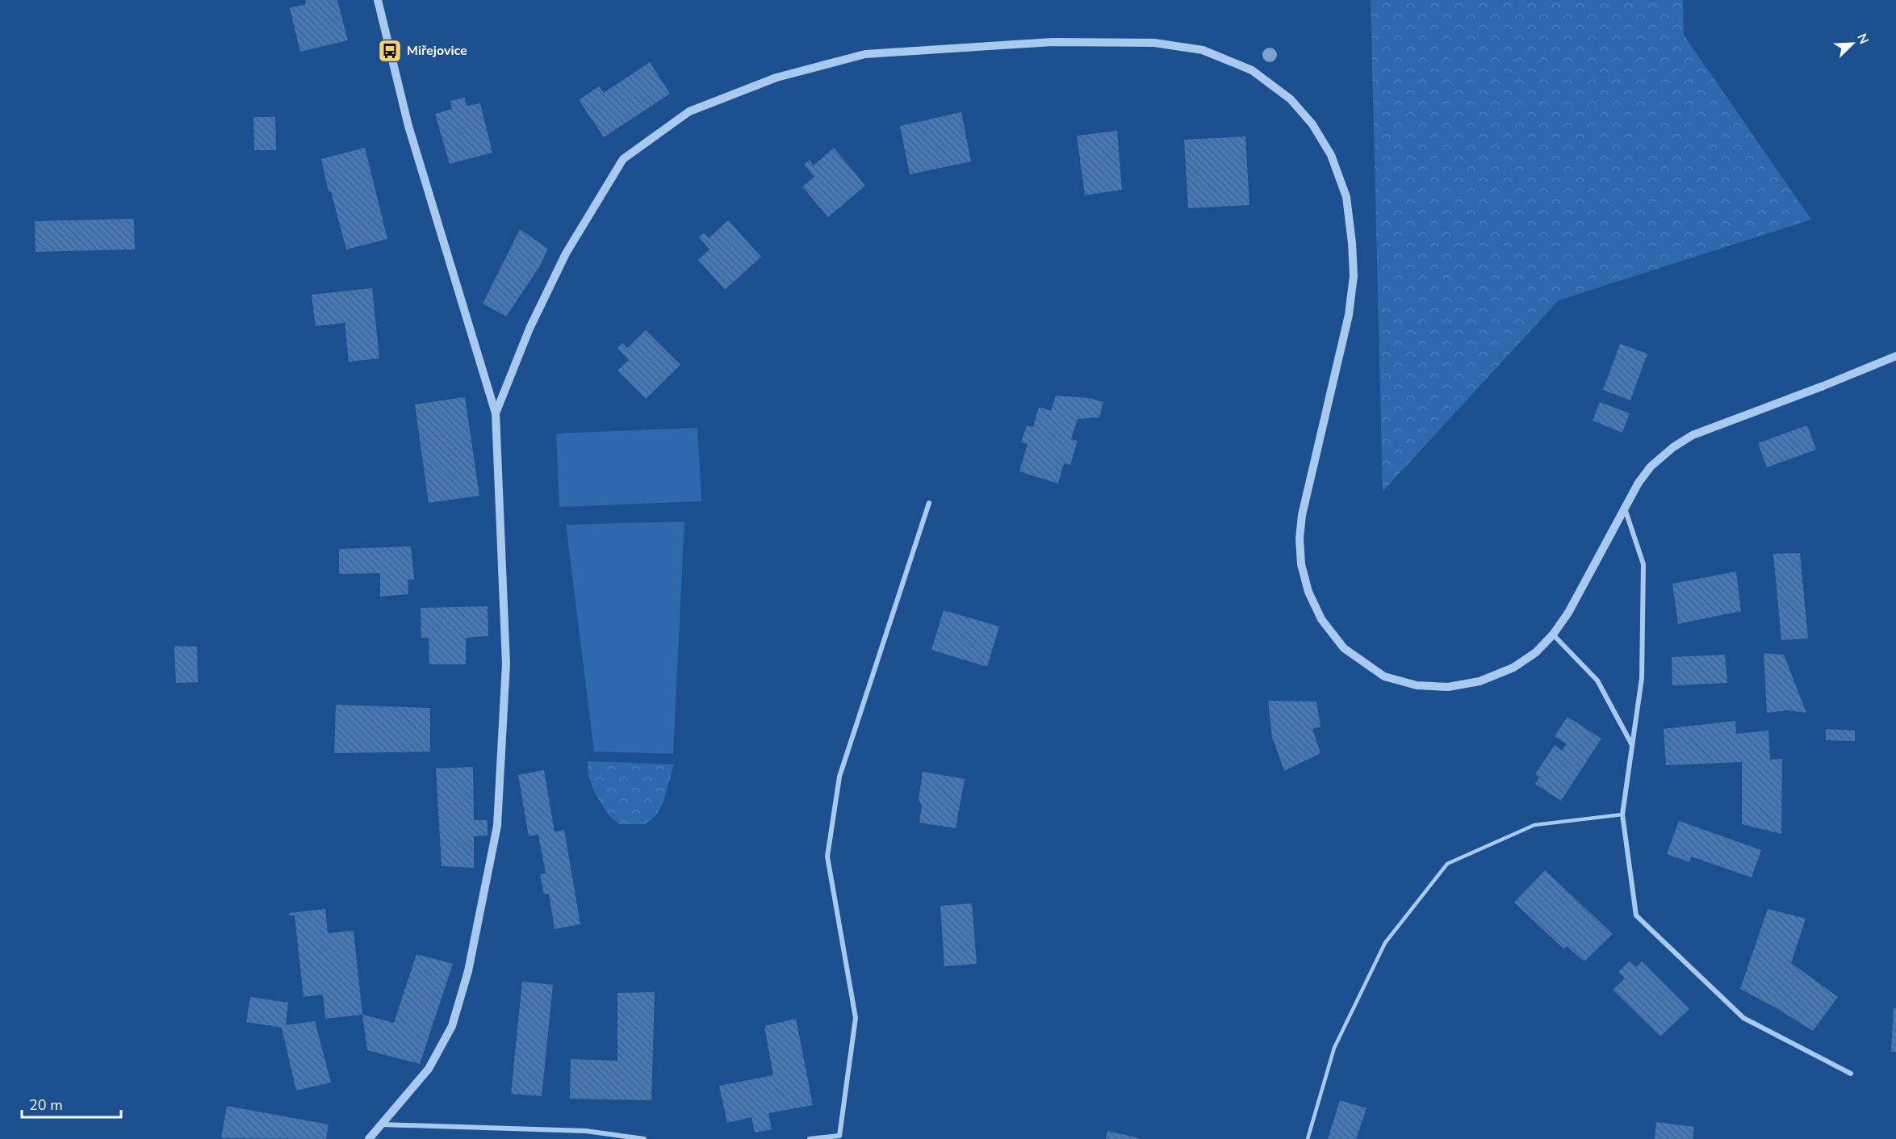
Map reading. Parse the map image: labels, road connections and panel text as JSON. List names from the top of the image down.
{
  "places": {
    "bus stop": ["Miřejovice"]
  },
  "scale_bar": "20 m",
  "north": "top right"
}
